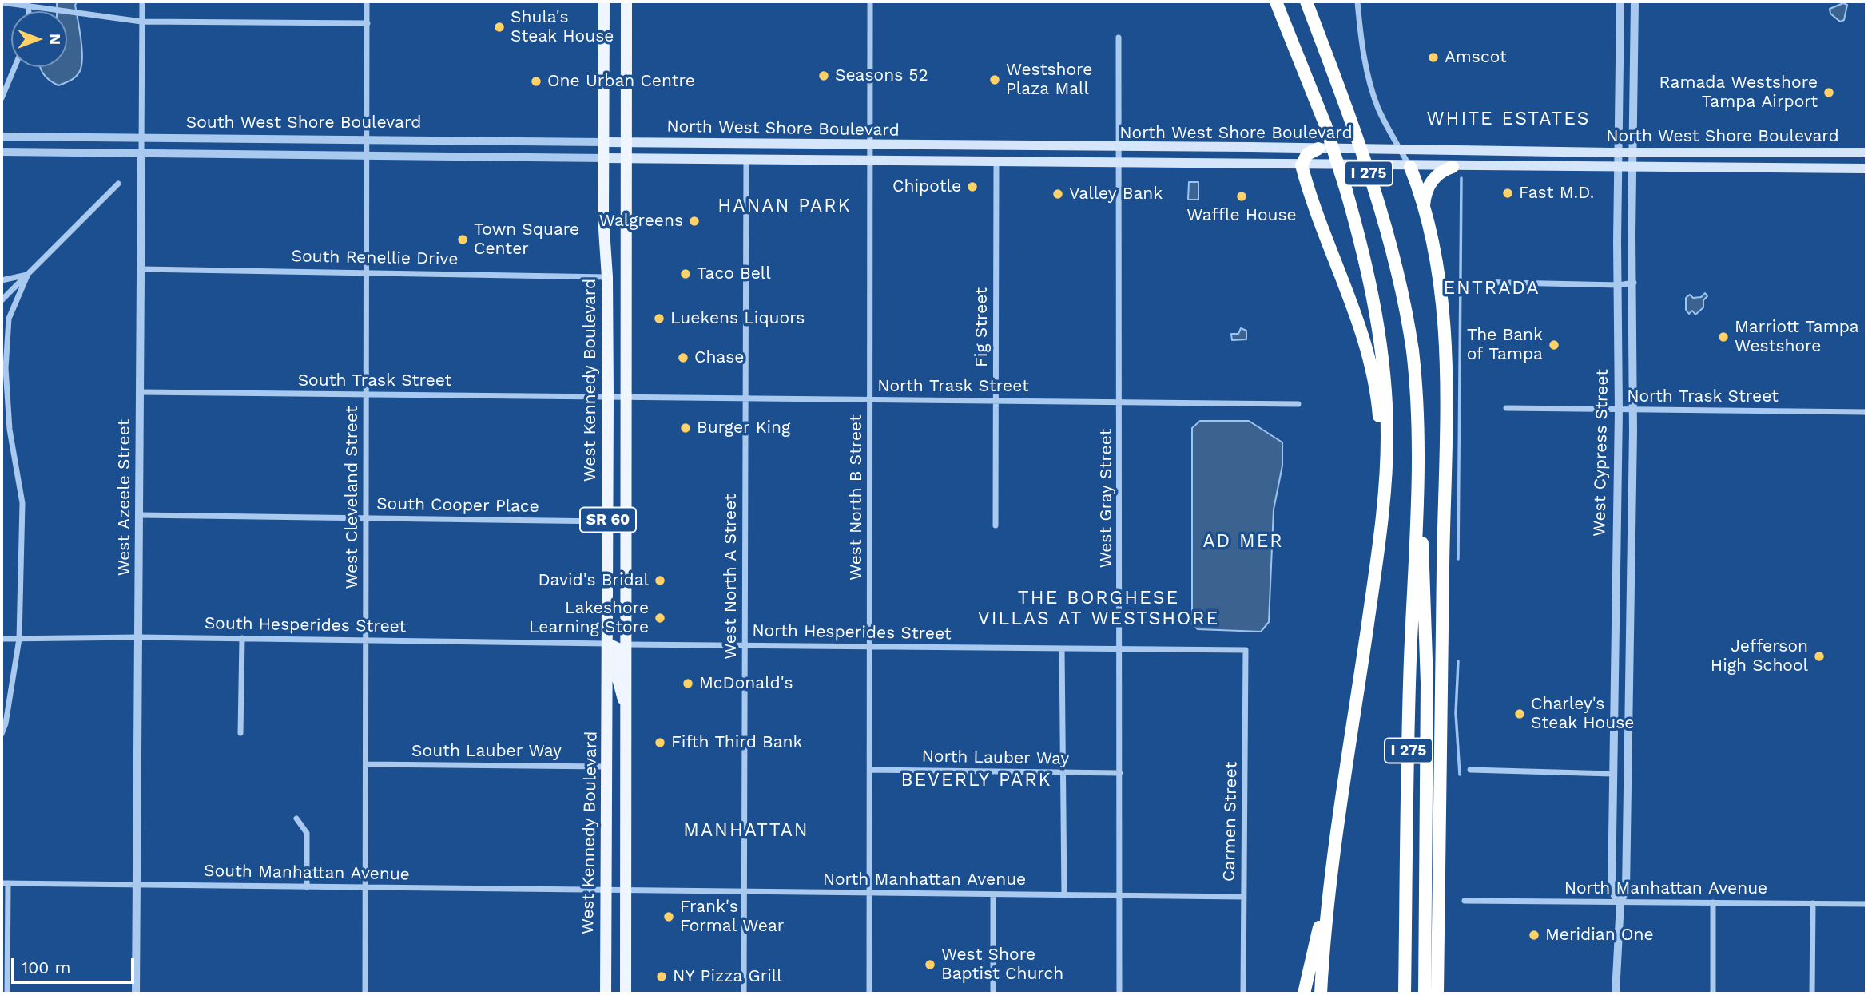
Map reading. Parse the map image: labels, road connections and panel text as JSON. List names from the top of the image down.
{
  "streets": {
    "highway": ["I 275"],
    "main road": ["North West Shore Boulevard", "West Kennedy Boulevard", "SR 60"],
    "street": [
      "South West Shore Boulevard",
      "South Renellie Drive",
      "Fig Street",
      "South Trask Street",
      "North Trask Street",
      "West Cypress Street",
      "West Azeele Street",
      "West Cleveland Street",
      "West North B Street",
      "West Gray Street",
      "South Cooper Place",
      "West North A Street",
      "South Hesperides Street",
      "North Hesperides Street",
      "South Lauber Way",
      "North Lauber Way",
      "Carmen Street",
      "South Manhattan Avenue",
      "North Manhattan Avenue"
    ]
  },
  "crossings": [
    ["South West Shore Boulevard", "North West Shore Boulevard"],
    ["South West Shore Boulevard", "West Kennedy Boulevard"],
    ["South West Shore Boulevard", "West Azeele Street"],
    ["South West Shore Boulevard", "West Cleveland Street"],
    ["North West Shore Boulevard", "Fig Street"],
    ["North West Shore Boulevard", "West Kennedy Boulevard"],
    ["North West Shore Boulevard", "West Cypress Street"],
    ["North West Shore Boulevard", "West North B Street"],
    ["North West Shore Boulevard", "West Gray Street"],
    ["North West Shore Boulevard", "West North A Street"],
    ["South Renellie Drive", "West Kennedy Boulevard"],
    ["South Renellie Drive", "West Azeele Street"],
    ["South Renellie Drive", "West Cleveland Street"],
    ["Fig Street", "North Trask Street"],
    ["West Kennedy Boulevard", "South Trask Street"],
    ["West Kennedy Boulevard", "North Trask Street"],
    ["West Kennedy Boulevard", "South Cooper Place"],
    ["West Kennedy Boulevard", "South Hesperides Street"],
    ["West Kennedy Boulevard", "North Hesperides Street"],
    ["West Kennedy Boulevard", "South Lauber Way"],
    ["West Kennedy Boulevard", "South Manhattan Avenue"],
    ["West Kennedy Boulevard", "North Manhattan Avenue"],
    ["South Trask Street", "North Trask Street"],
    ["South Trask Street", "West Azeele Street"],
    ["South Trask Street", "West Cleveland Street"],
    ["North Trask Street", "West Cypress Street"],
    ["North Trask Street", "West North B Street"],
    ["North Trask Street", "West Gray Street"],
    ["North Trask Street", "West North A Street"],
    ["West Cypress Street", "North Manhattan Avenue"],
    ["West Azeele Street", "South Cooper Place"],
    ["West Azeele Street", "South Hesperides Street"],
    ["West Azeele Street", "South Manhattan Avenue"],
    ["West Cleveland Street", "South Cooper Place"],
    ["West Cleveland Street", "South Hesperides Street"],
    ["West Cleveland Street", "South Lauber Way"],
    ["West Cleveland Street", "South Manhattan Avenue"],
    ["West North B Street", "North Hesperides Street"],
    ["West North B Street", "North Lauber Way"],
    ["West North B Street", "North Manhattan Avenue"],
    ["West Gray Street", "North Hesperides Street"],
    ["West Gray Street", "North Lauber Way"],
    ["West Gray Street", "North Manhattan Avenue"],
    ["West North A Street", "North Hesperides Street"],
    ["West North A Street", "North Manhattan Avenue"],
    ["North Hesperides Street", "Carmen Street"],
    ["Carmen Street", "North Manhattan Avenue"],
    ["South Manhattan Avenue", "North Manhattan Avenue"]
  ],
  "districts": [
    "WHITE ESTATES",
    "HANAN PARK",
    "ENTRADA",
    "AD MER",
    "THE BORGHESE VILLAS AT WESTSHORE",
    "BEVERLY PARK",
    "MANHATTAN"
  ],
  "places": [
    "Shula's Steak House",
    "Amscot",
    "Seasons 52",
    "Westshore Plaza Mall",
    "One Urban Centre",
    "Ramada Westshore Tampa Airport",
    "Chipotle",
    "Fast M.D.",
    "Valley Bank",
    "Waffle House",
    "Walgreens",
    "Town Square Center",
    "Taco Bell",
    "Luekens Liquors",
    "Marriott Tampa Westshore",
    "The Bank of Tampa",
    "Chase",
    "Burger King",
    "David's Bridal",
    "Lakeshore Learning Store",
    "Jefferson High School",
    "McDonald's",
    "Charley's Steak House",
    "Fifth Third Bank",
    "Frank's Formal Wear",
    "Meridian One",
    "West Shore Baptist Church",
    "NY Pizza Grill"
  ],
  "scale_bar": "100 m",
  "north": "right"
}
